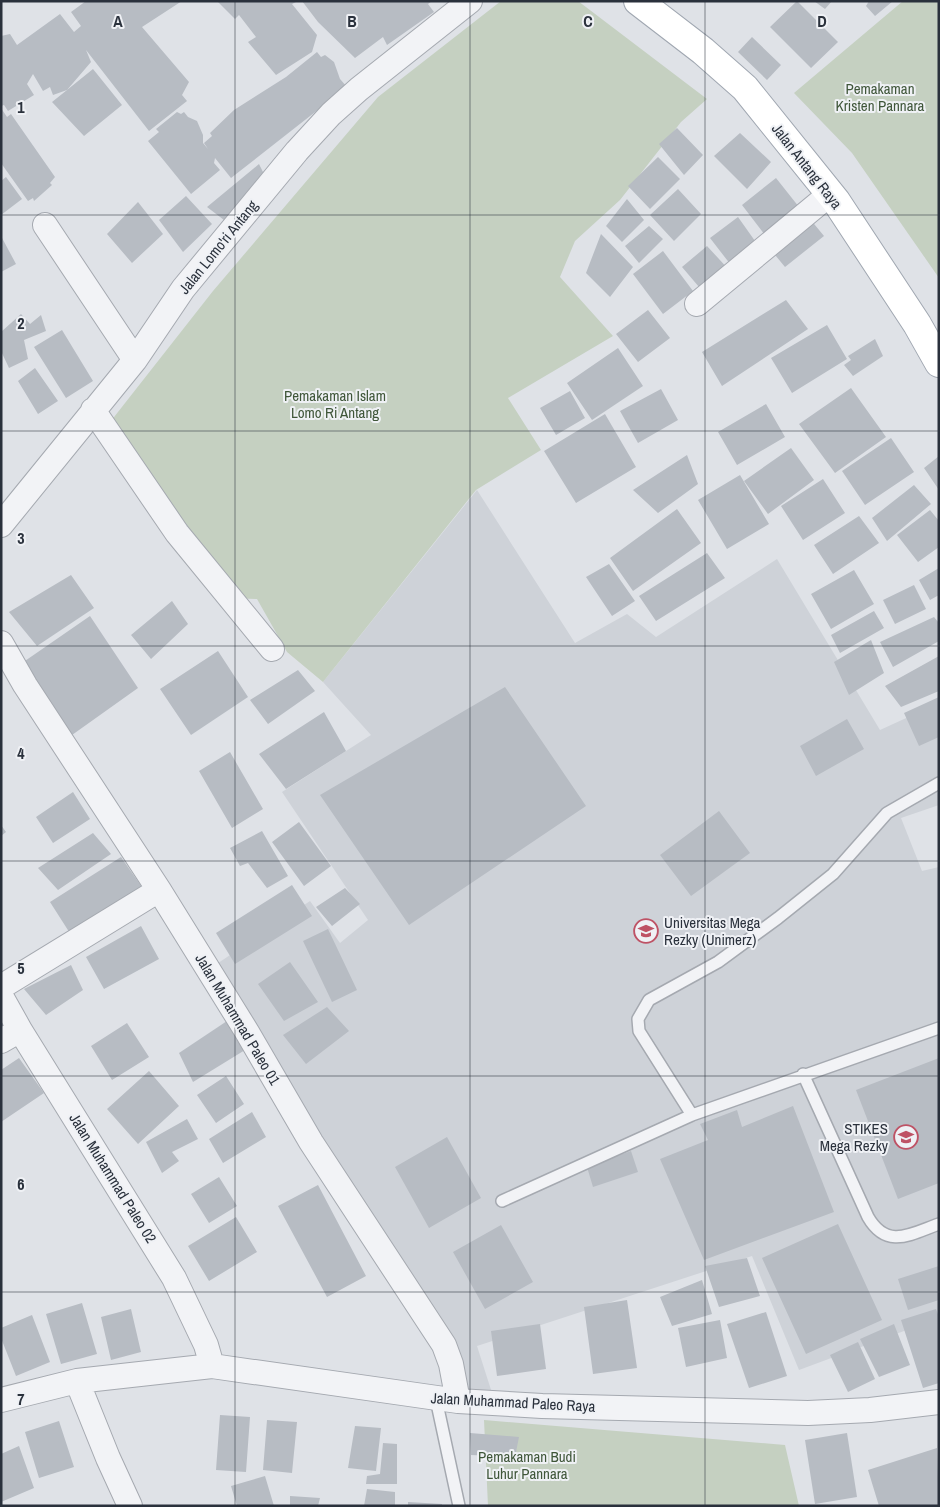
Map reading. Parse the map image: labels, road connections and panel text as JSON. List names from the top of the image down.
{
  "streets": {
    "main road": ["Jalan Antang Raya"],
    "street": [
      "Jalan Lomo'ri Antang",
      "Jalan Muhammad Paleo 01",
      "Jalan Muhammad Paleo 02",
      "Jalan Muhammad Paleo Raya"
    ]
  },
  "crossings": [
    ["Jalan Muhammad Paleo 01", "Jalan Muhammad Paleo Raya"],
    ["Jalan Muhammad Paleo 02", "Jalan Muhammad Paleo Raya"]
  ],
  "parks": ["Pemakaman Kristen Pannara", "Pemakaman Islam Lomo Ri Antang", "Pemakaman Budi Luhur Pannara"],
  "places": {
    "school or university": ["Universitas Mega Rezky (Unimerz)", "STIKES Mega Rezky"]
  },
  "grid": {
    "columns": [
      "A",
      "B",
      "C",
      "D"
    ],
    "rows": [
      "1",
      "2",
      "3",
      "4",
      "5",
      "6",
      "7"
    ]
  }
}
